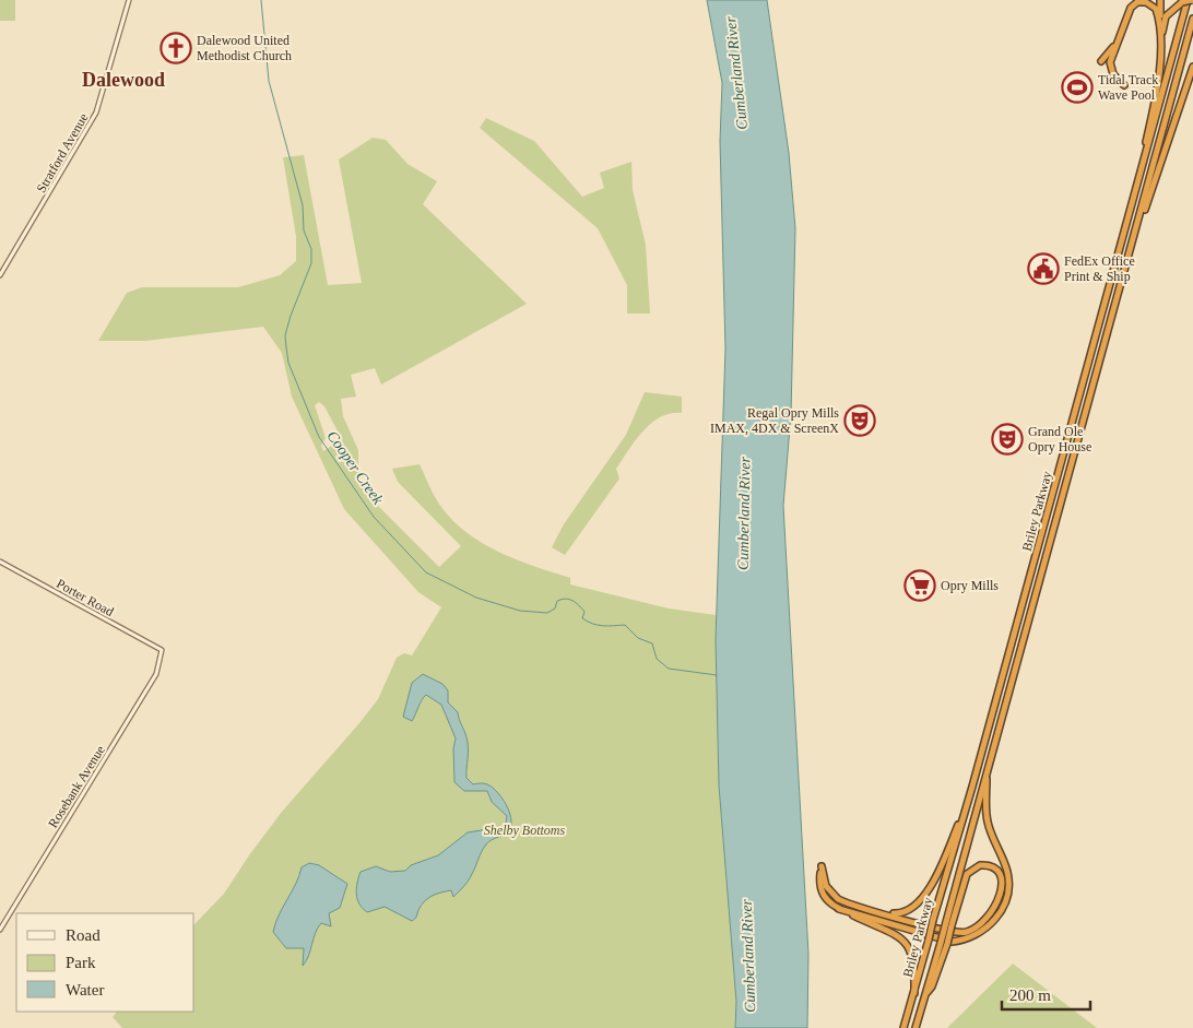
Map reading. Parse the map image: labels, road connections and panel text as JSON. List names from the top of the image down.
{
  "streets": {
    "highway": ["Briley Parkway"],
    "street": ["Stratford Avenue", "Porter Road", "Rosebank Avenue"]
  },
  "crossings": [
    ["Porter Road", "Rosebank Avenue"]
  ],
  "districts": ["Dalewood"],
  "water": ["Cumberland River", "Cooper Creek"],
  "parks": ["Shelby Bottoms"],
  "places": {
    "church": ["Dalewood United Methodist Church"],
    "sports": ["Tidal Track Wave Pool"],
    "public building": ["FedEx Office Print & Ship"],
    "theatre": ["Regal Opry Mills IMAX, 4DX & ScreenX", "Grand Ole Opry House"],
    "supermarket": ["Opry Mills"]
  },
  "legend": ["Road", "Park", "Water"],
  "scale_bar": "200 m"
}
